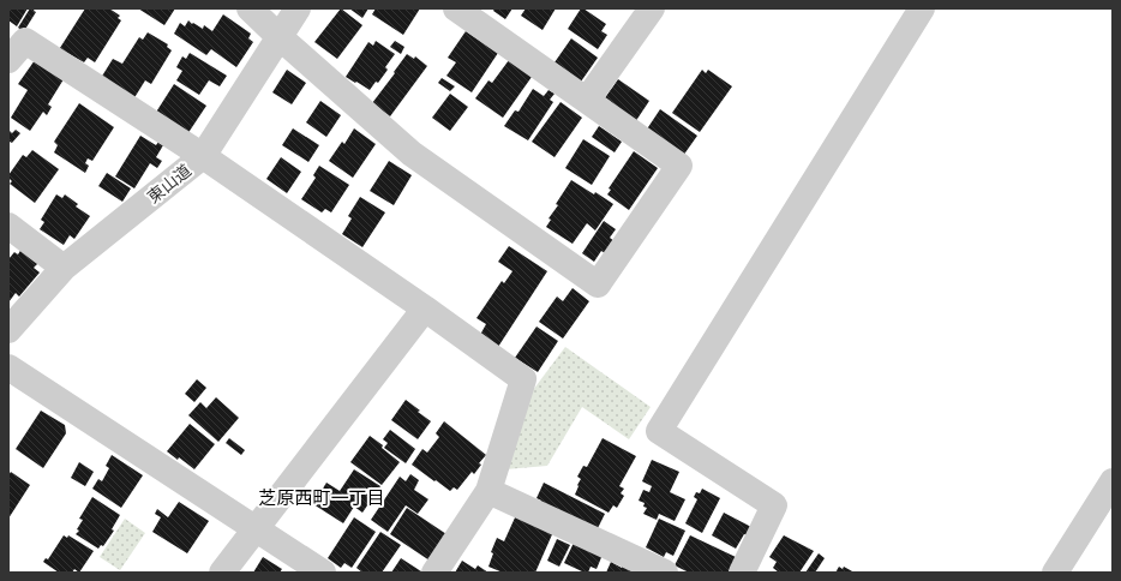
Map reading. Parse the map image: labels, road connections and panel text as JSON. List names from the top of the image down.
{
  "streets": {
    "street": ["東山道"]
  },
  "districts": ["芝原西町一丁目"]
}
